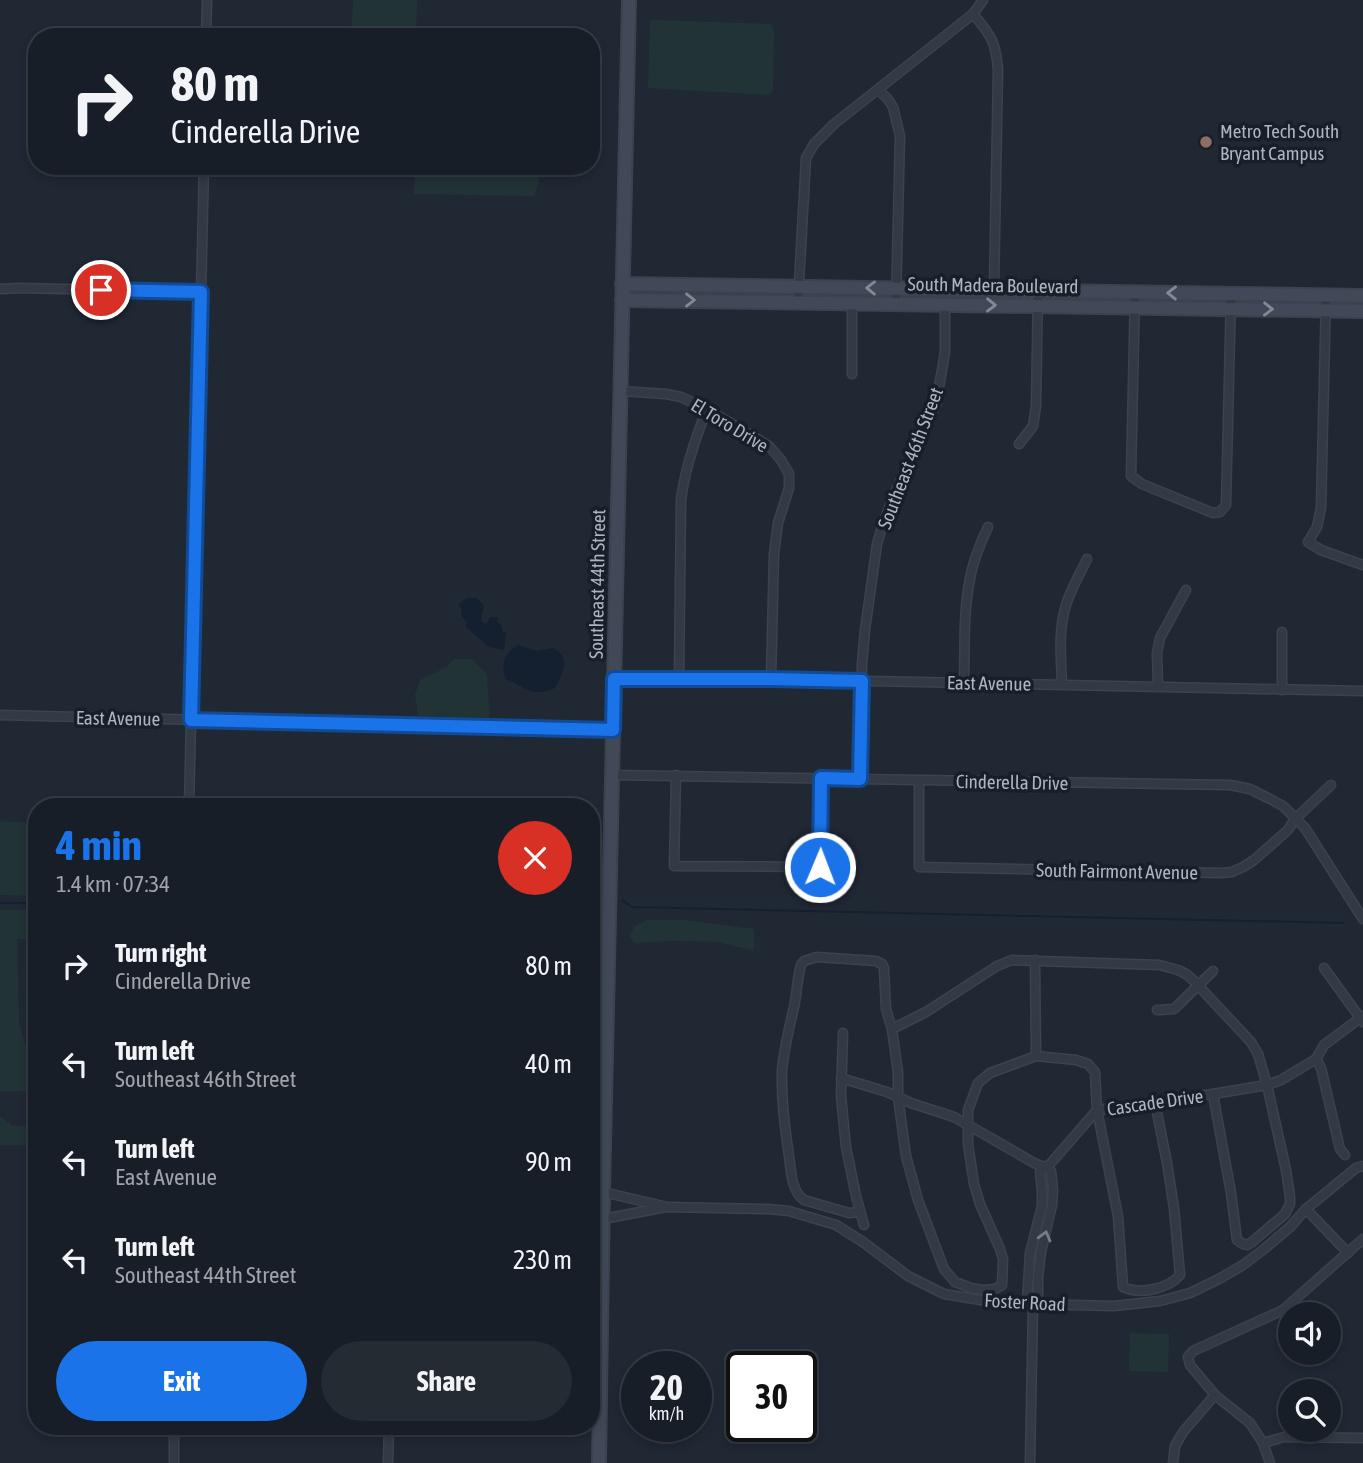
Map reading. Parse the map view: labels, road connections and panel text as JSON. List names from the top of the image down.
{
  "streets": {
    "street": [
      "South Madera Boulevard",
      "El Toro Drive",
      "Southeast 46th Street",
      "Southeast 44th Street",
      "East Avenue",
      "Cinderella Drive",
      "South Fairmont Avenue",
      "Cascade Drive",
      "Foster Road"
    ]
  },
  "crossings": [
    ["South Madera Boulevard", "Southeast 46th Street"],
    ["South Madera Boulevard", "Southeast 44th Street"],
    ["El Toro Drive", "Southeast 44th Street"],
    ["El Toro Drive", "East Avenue"],
    ["Southeast 46th Street", "East Avenue"],
    ["Southeast 46th Street", "Cinderella Drive"],
    ["Southeast 44th Street", "East Avenue"],
    ["Southeast 44th Street", "Cinderella Drive"],
    ["Southeast 44th Street", "Foster Road"],
    ["Cinderella Drive", "South Fairmont Avenue"]
  ],
  "places": ["Metro Tech South Bryant Campus"],
  "page": {
    "turn": ["80 m", "Cinderella Drive"],
    "heading": ["4 min", "1.4 km · 07:34"],
    "list": [
      {
        "name": "Turn right",
        "note": "Cinderella Drive",
        "value": "80 m"
      },
      {
        "name": "Turn left",
        "note": "Southeast 46th Street",
        "value": "40 m"
      },
      {
        "name": "Turn left",
        "note": "East Avenue",
        "value": "90 m"
      },
      {
        "name": "Turn left",
        "note": "Southeast 44th Street",
        "value": "230 m"
      }
    ],
    "buttons": ["Exit", "Share"],
    "speed": "20 km/h",
    "limit": "30"
  }
}
